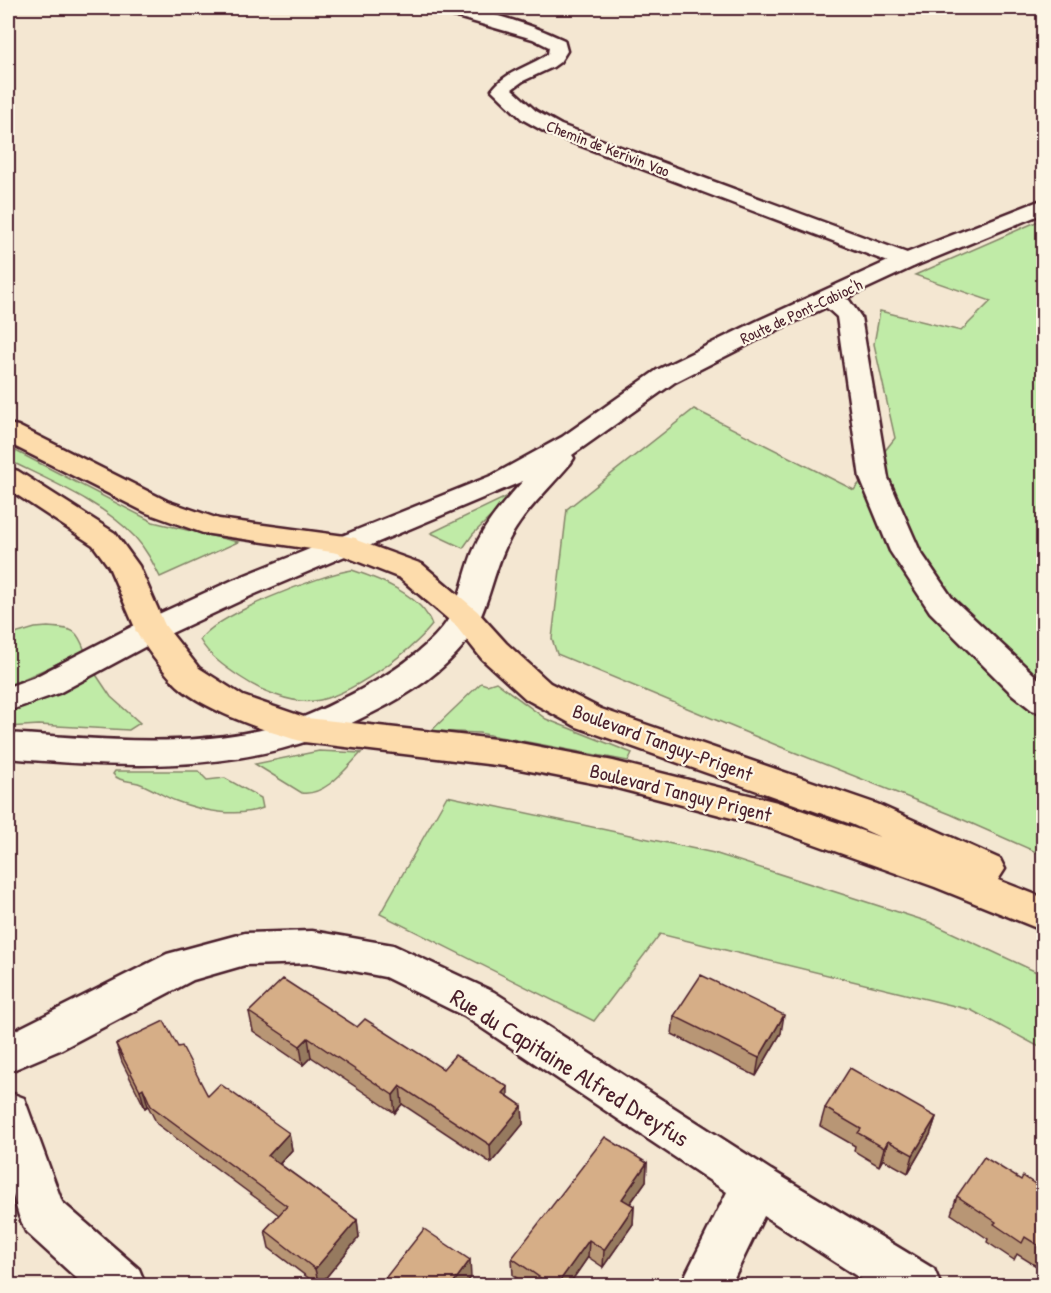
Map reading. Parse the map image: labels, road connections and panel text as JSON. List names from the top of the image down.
{
  "streets": {
    "main road": ["Boulevard Tanguy-Prigent", "Boulevard Tanguy Prigent"],
    "street": ["Chemin de Kerivin Vao", "Route de Pont-Cabioc'h", "Rue du Capitaine Alfred Dreyfus"]
  },
  "crossings": [
    ["Chemin de Kerivin Vao", "Route de Pont-Cabioc'h"],
    ["Route de Pont-Cabioc'h", "Boulevard Tanguy-Prigent"],
    ["Route de Pont-Cabioc'h", "Boulevard Tanguy Prigent"],
    ["Boulevard Tanguy-Prigent", "Boulevard Tanguy Prigent"]
  ]
}
